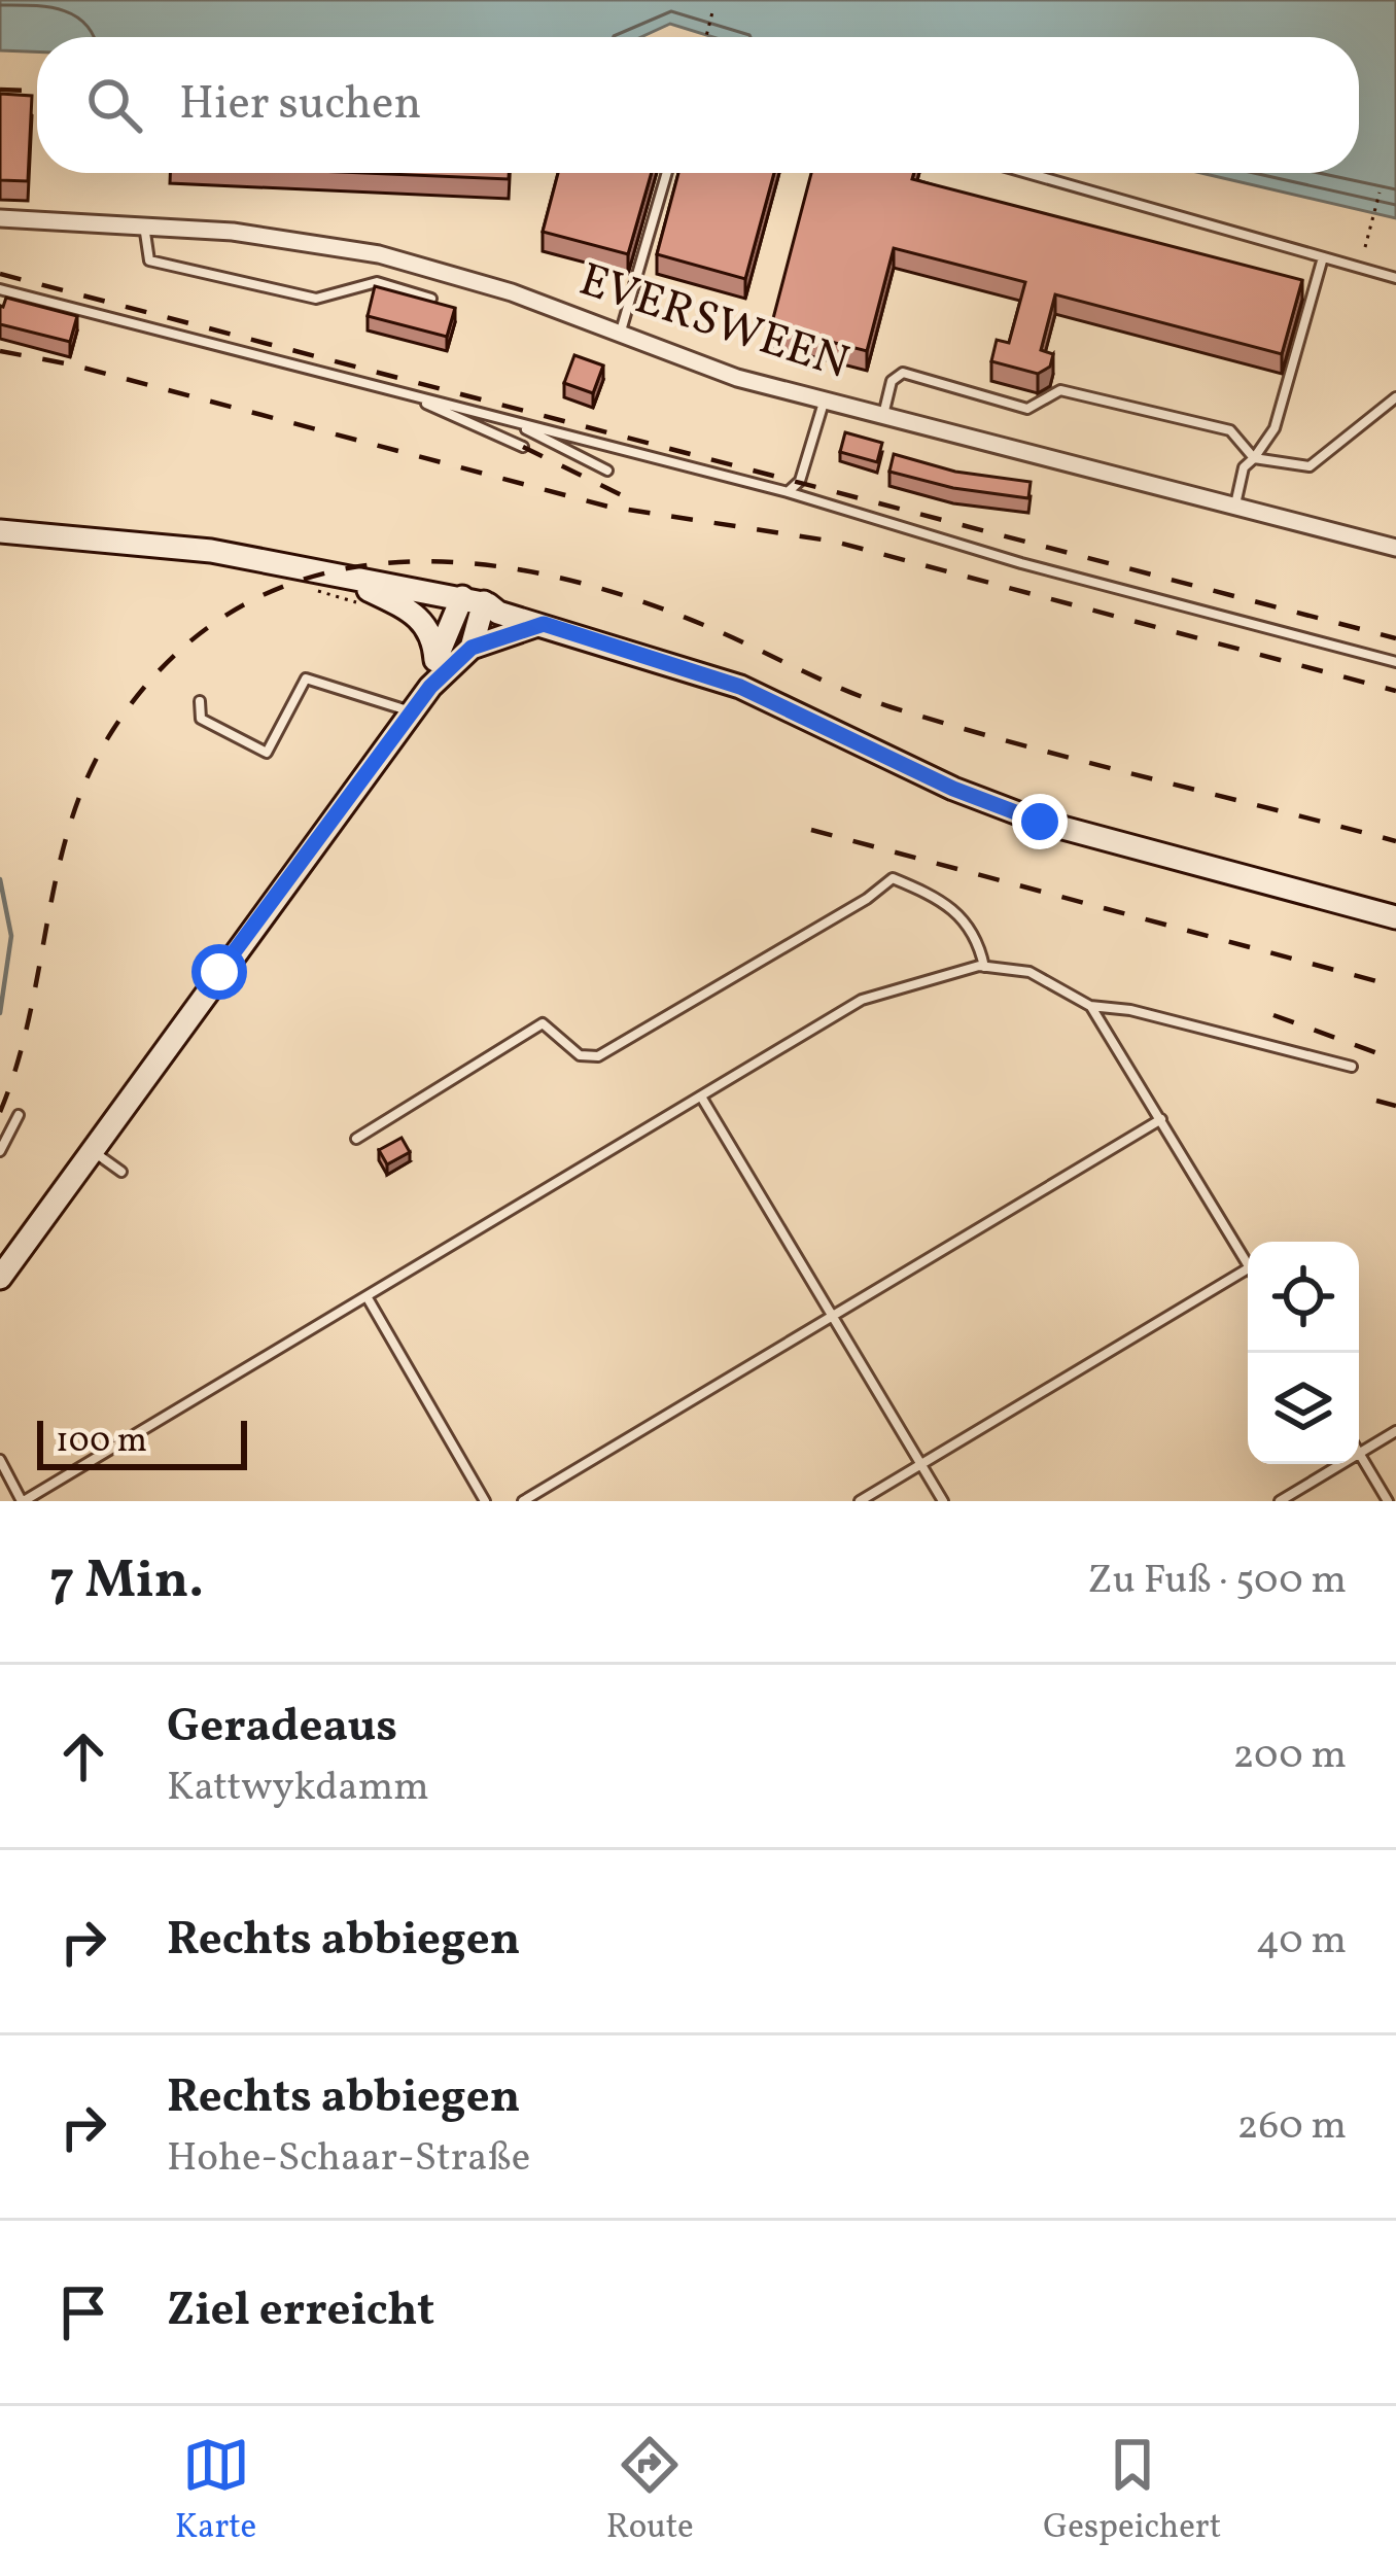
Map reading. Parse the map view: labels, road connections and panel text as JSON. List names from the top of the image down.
{
  "streets": {
    "street": ["EVERSWEEN"]
  },
  "scale_bar": "100 m",
  "page": {
    "search": "Hier suchen",
    "scale": "100 m",
    "heading": ["7 Min.", "Zu Fuß · 500 m"],
    "list": [
      ["Geradeaus", "Kattwykdamm", "200 m"],
      ["Rechts abbiegen", "40 m"],
      ["Rechts abbiegen", "Hohe-Schaar-Straße", "260 m"],
      "Ziel erreicht"
    ],
    "nav": ["Karte", "Route", "Gespeichert"]
  }
}
